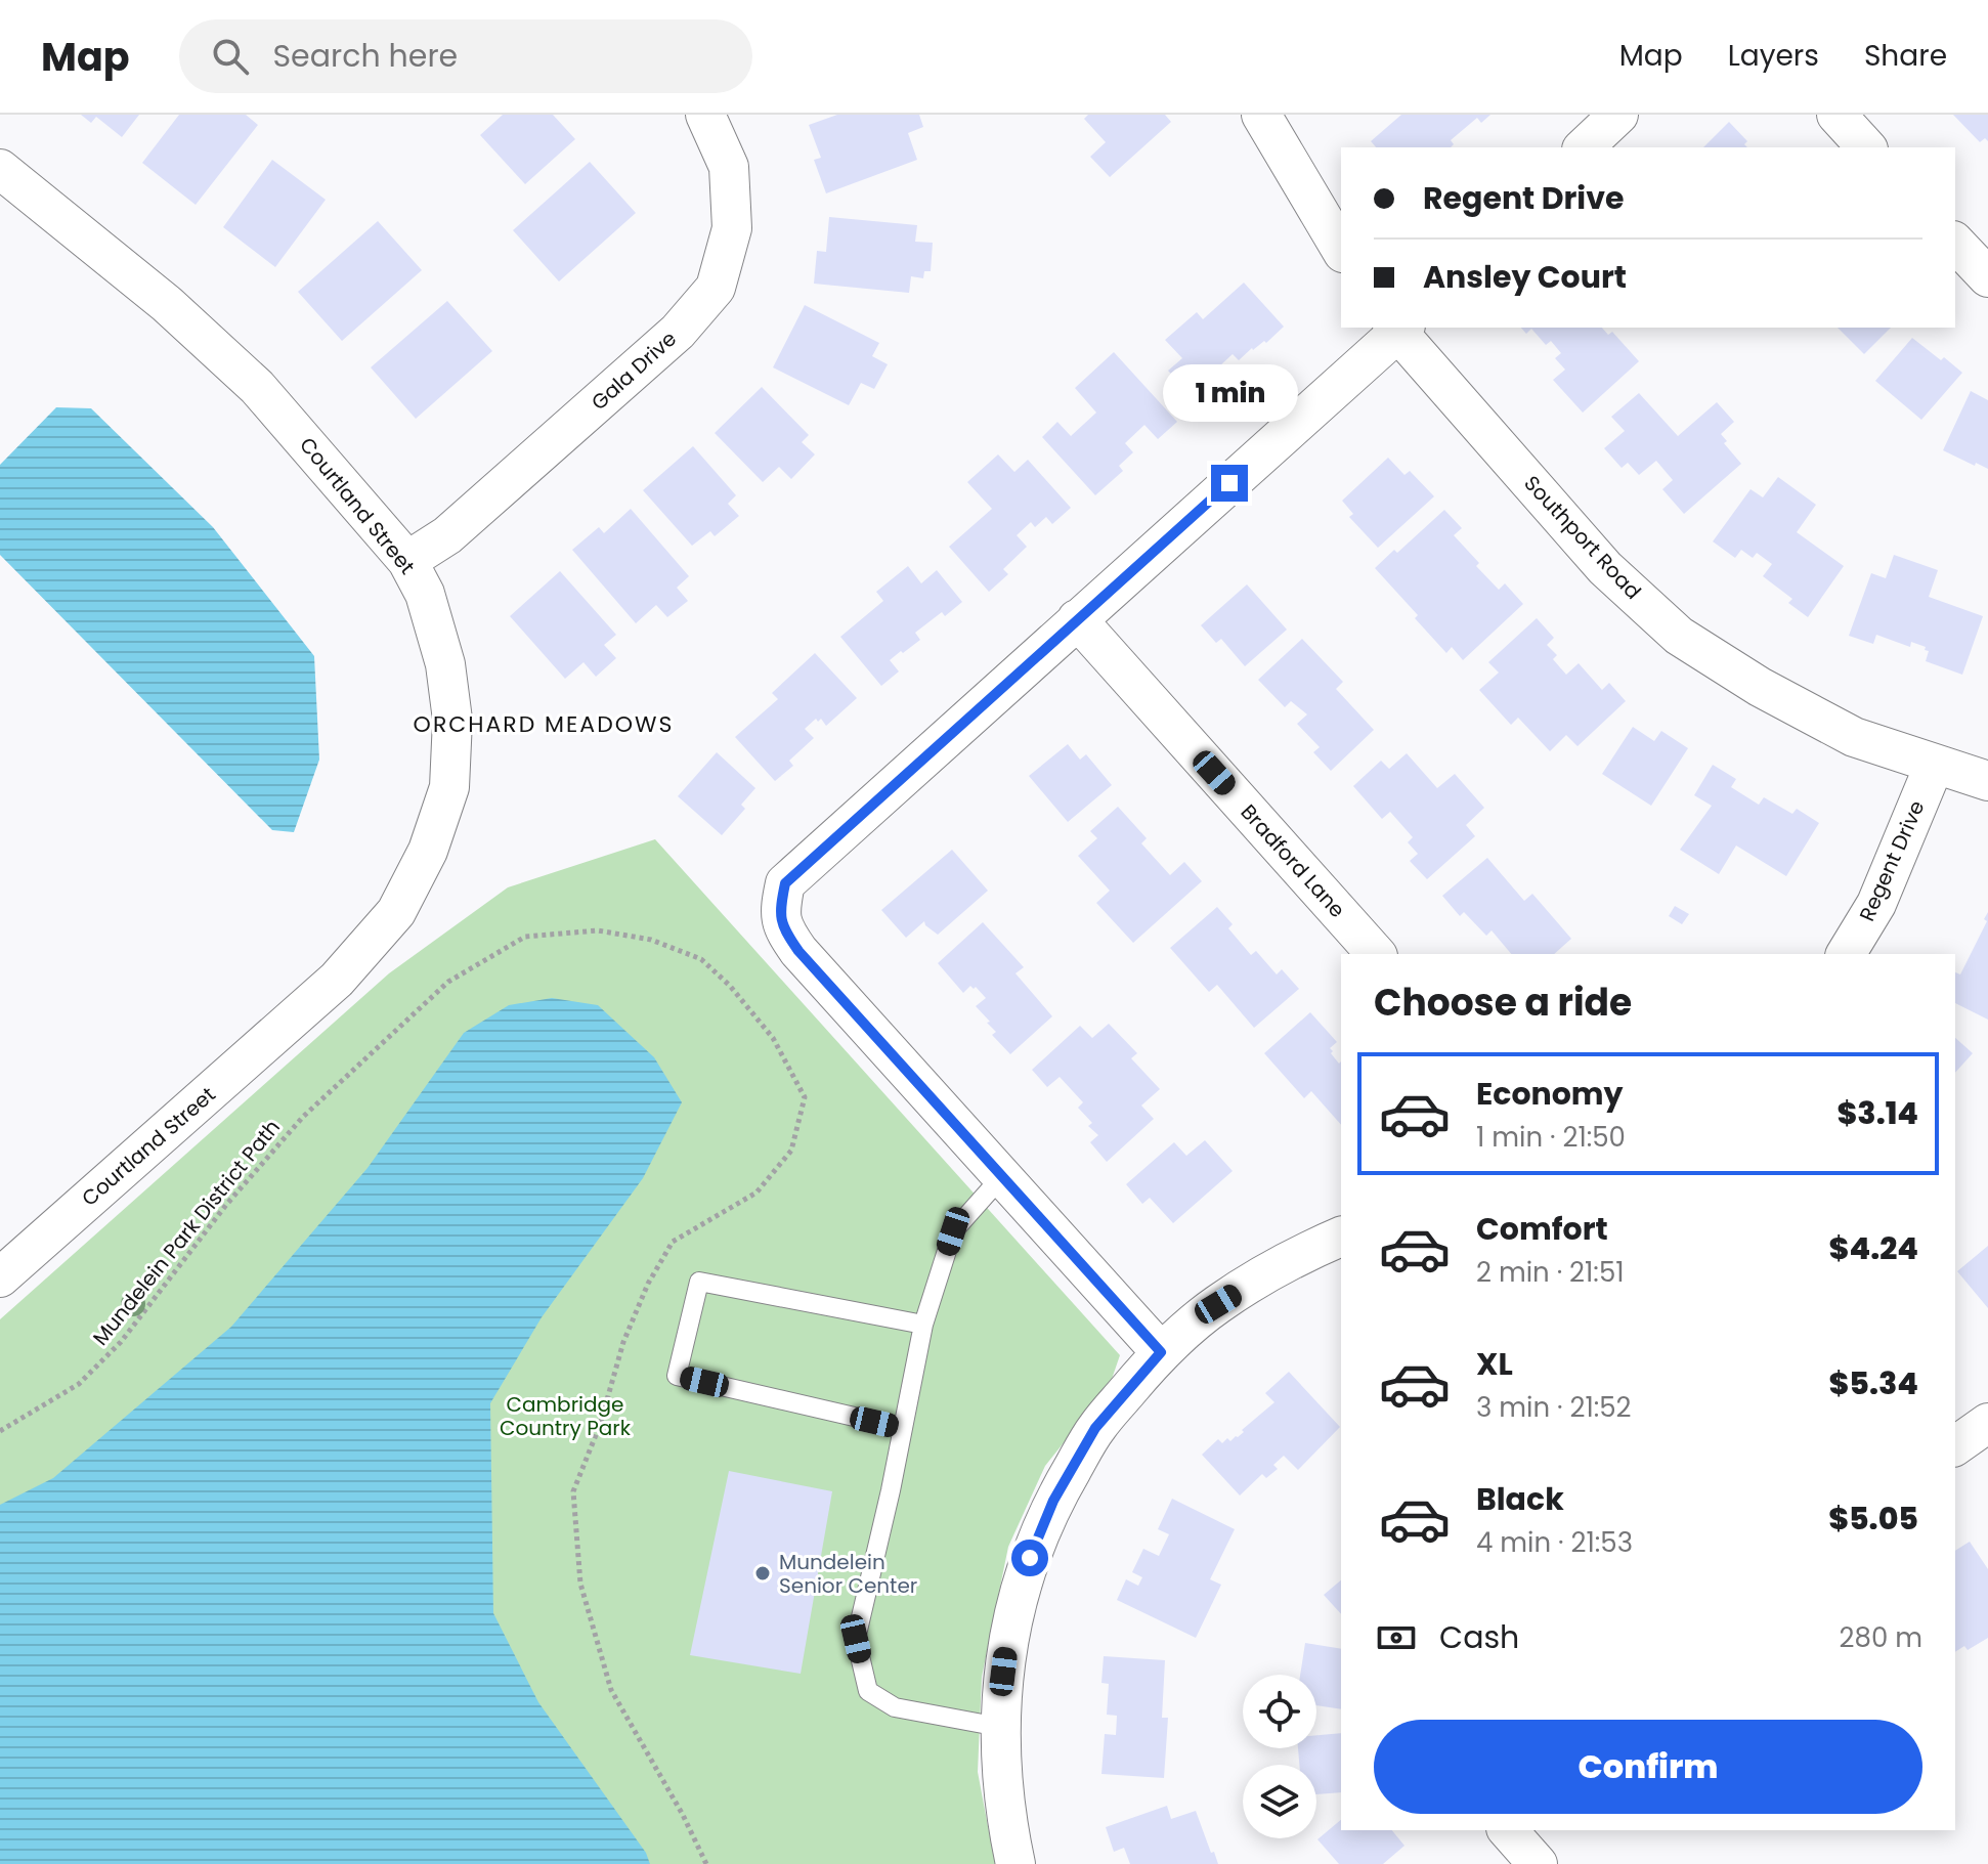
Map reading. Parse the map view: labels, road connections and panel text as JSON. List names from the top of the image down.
{
  "streets": {
    "street": [
      "Gala Drive",
      "Courtland Street",
      "Southport Road",
      "Bradford Lane",
      "Regent Drive"
    ],
    "path": ["Mundelein Park District Path"]
  },
  "crossings": [
    ["Gala Drive", "Courtland Street"],
    ["Southport Road", "Regent Drive"]
  ],
  "districts": ["ORCHARD MEADOWS"],
  "parks": ["Cambridge Country Park"],
  "places": ["Mundelein Senior Center"],
  "page": {
    "header": "Map",
    "search": "Search here",
    "nav": ["Map", "Layers", "Share"],
    "banner": ["Regent Drive", "Ansley Court"],
    "bubble": "1 min",
    "heading": "Choose a ride",
    "list": [
      {
        "name": "Economy",
        "note": "1 min · 21:50",
        "value": "$3.14"
      },
      {
        "name": "Comfort",
        "note": "2 min · 21:51",
        "value": "$4.24"
      },
      {
        "name": "XL",
        "note": "3 min · 21:52",
        "value": "$5.34"
      },
      {
        "name": "Black",
        "note": "4 min · 21:53",
        "value": "$5.05"
      }
    ],
    "pay": ["Cash", "280 m"],
    "buttons": "Confirm"
  }
}
